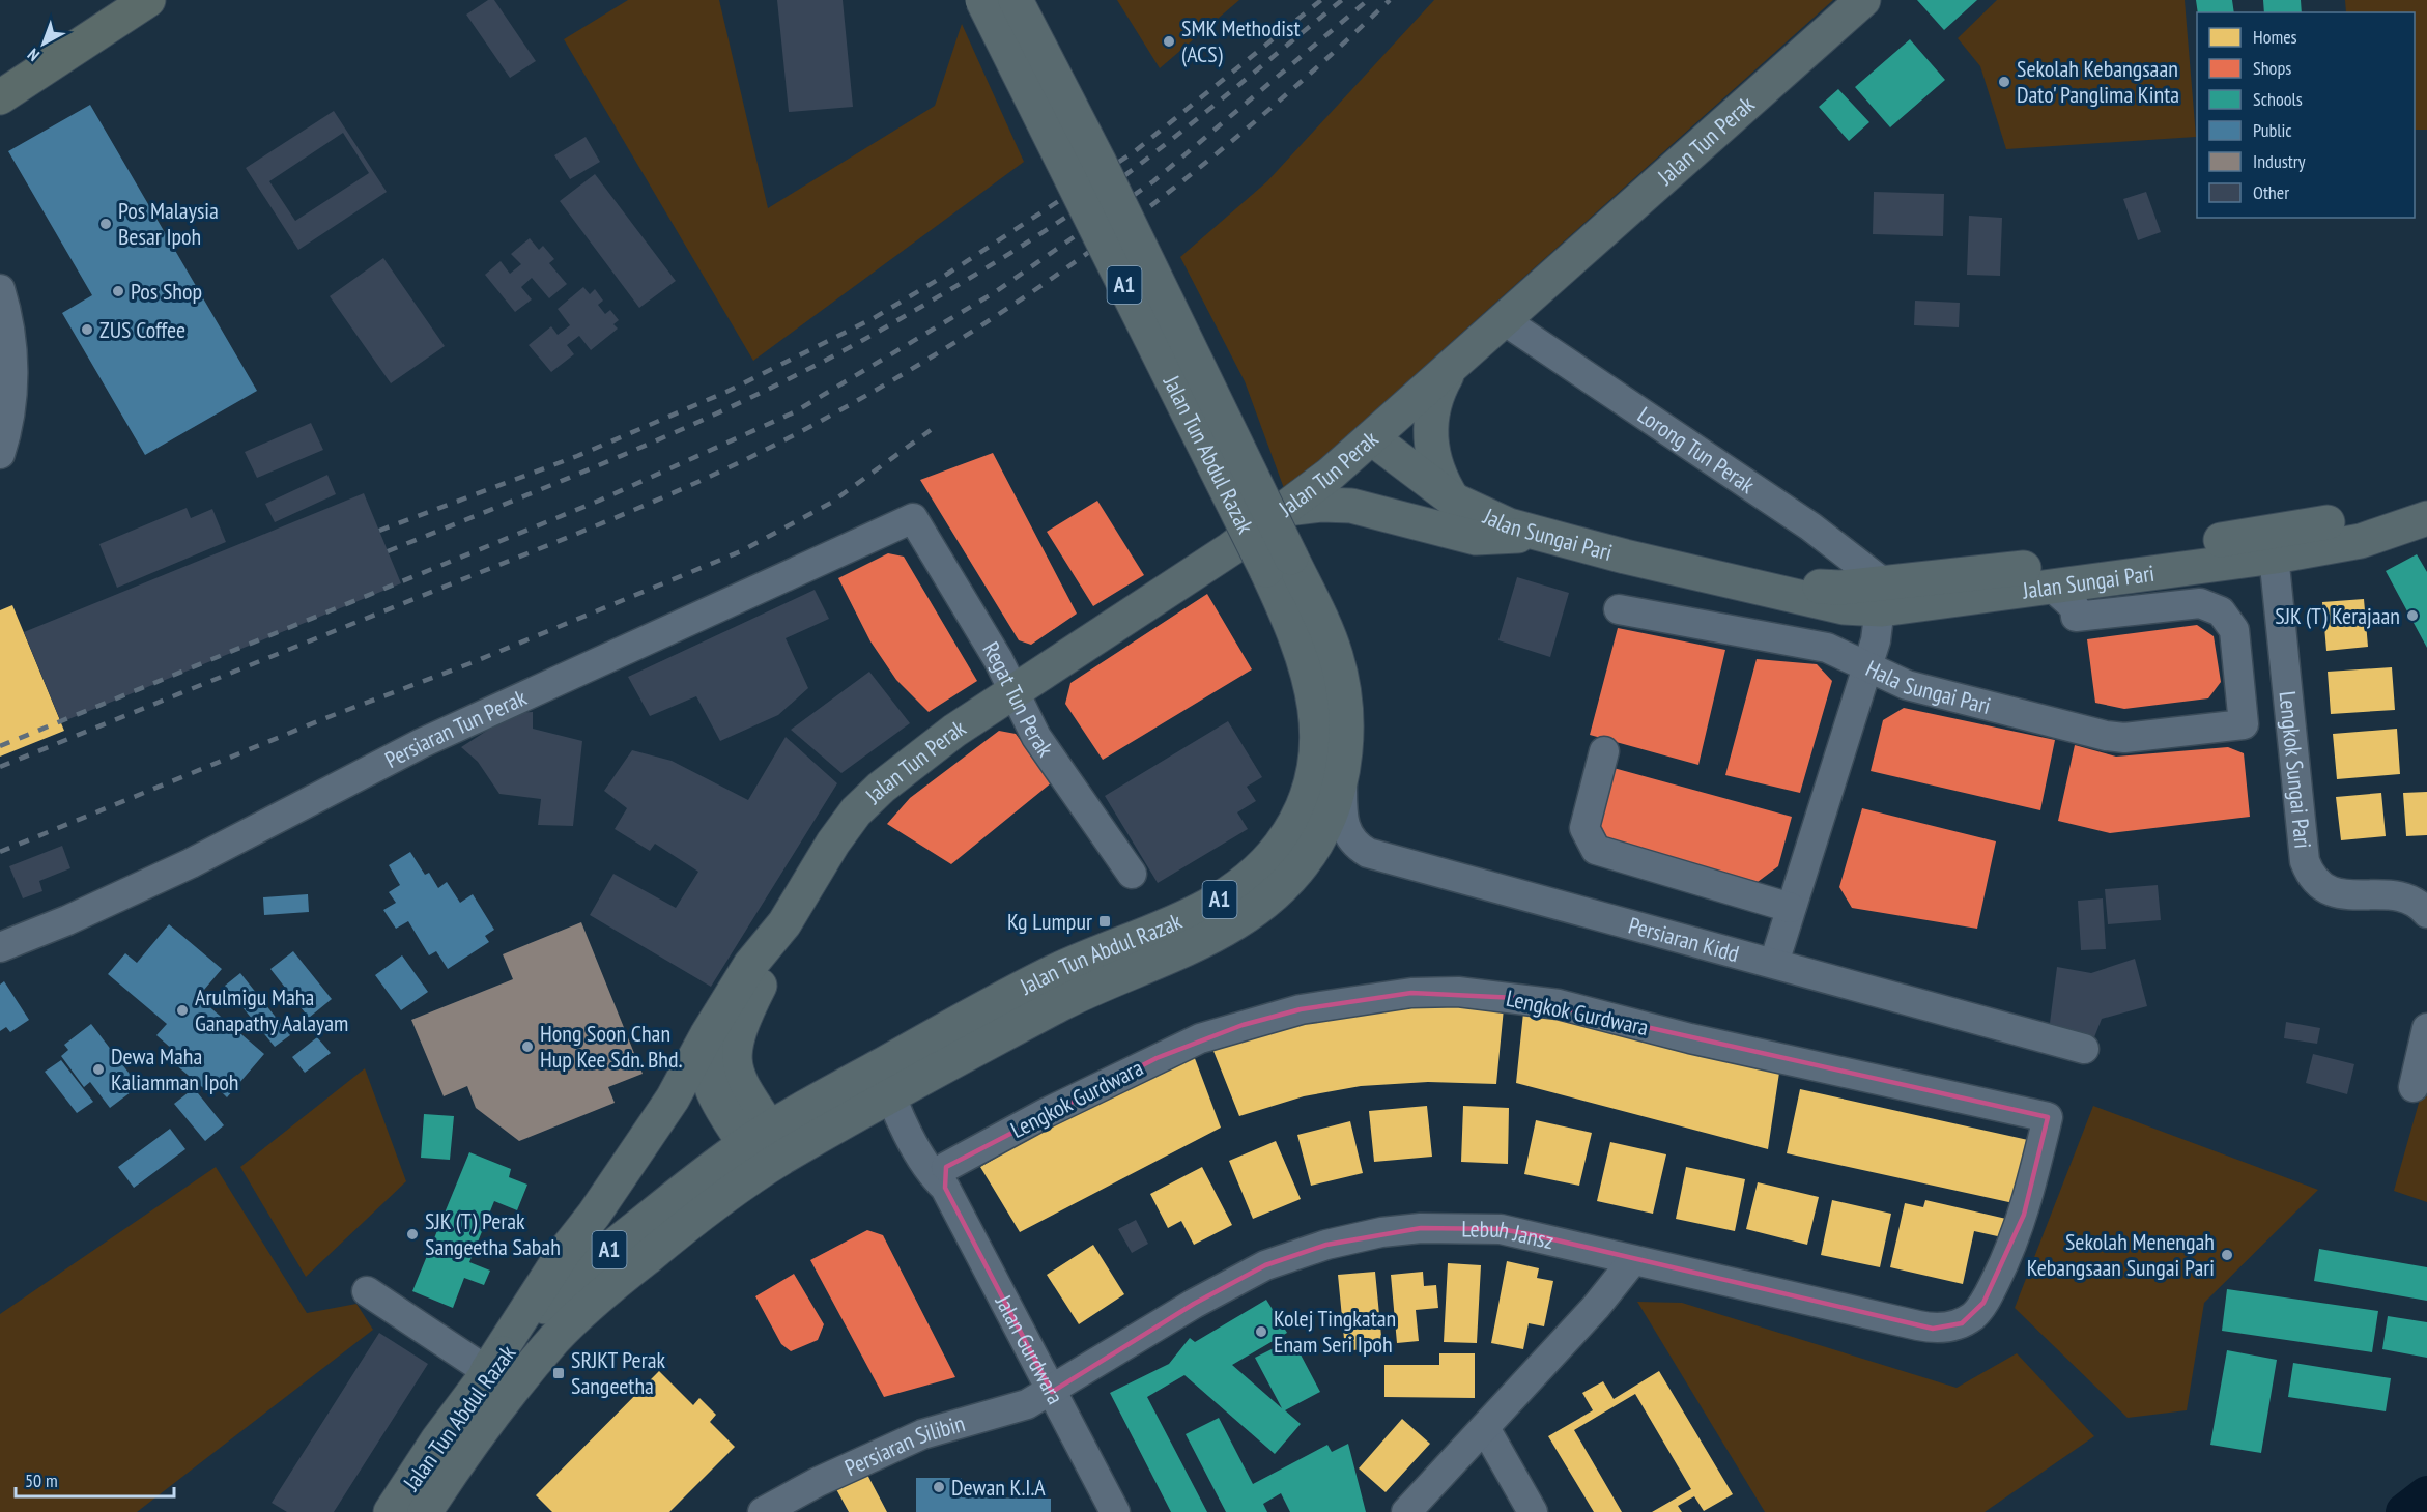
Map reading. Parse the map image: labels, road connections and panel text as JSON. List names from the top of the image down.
{
  "streets": {
    "main road": [
      "Jalan Tun Perak",
      "A1",
      "Jalan Tun Abdul Razak",
      "Jalan Sungai Pari"
    ],
    "street": [
      "Lorong Tun Perak",
      "Hala Sungai Pari",
      "Regat Tun Perak",
      "Persiaran Tun Perak",
      "Lengkok Sungai Pari",
      "Persiaran Kidd",
      "Lengkok Gurdwara",
      "Lebuh Jansz",
      "Jalan Gurdwara",
      "Persiaran Silibin"
    ]
  },
  "crossings": [
    ["Jalan Tun Perak", "Lorong Tun Perak"],
    ["Jalan Tun Perak", "Jalan Tun Abdul Razak"],
    ["Jalan Tun Perak", "Jalan Sungai Pari"],
    ["Jalan Tun Perak", "Regat Tun Perak"],
    ["Lorong Tun Perak", "Jalan Sungai Pari"],
    ["Jalan Tun Abdul Razak", "Persiaran Kidd"],
    ["Jalan Tun Abdul Razak", "Jalan Gurdwara"],
    ["Jalan Sungai Pari", "Lengkok Sungai Pari"],
    ["Regat Tun Perak", "Persiaran Tun Perak"],
    ["Lengkok Gurdwara", "Lebuh Jansz"],
    ["Lengkok Gurdwara", "Jalan Gurdwara"],
    ["Lebuh Jansz", "Jalan Gurdwara"],
    ["Lebuh Jansz", "Persiaran Silibin"],
    ["Jalan Gurdwara", "Persiaran Silibin"]
  ],
  "places": {
    "other": [
      "SMK Methodist (ACS)",
      "Sekolah Kebangsaan Dato' Panglima Kinta",
      "Pos Malaysia Besar Ipoh",
      "Pos Shop",
      "ZUS Coffee",
      "SJK (T) Kerajaan",
      "Arulmigu Maha Ganapathy Aalayam",
      "Hong Soon Chan Hup Kee Sdn. Bhd.",
      "Dewa Maha Kaliamman Ipoh",
      "SJK (T) Perak Sangeetha Sabah",
      "Sekolah Menengah Kebangsaan Sungai Pari",
      "Kolej Tingkatan Enam Seri Ipoh",
      "Dewan K.I.A"
    ],
    "transit": ["Kg Lumpur", "SRJKT Perak Sangeetha"]
  },
  "legend": [
    "Homes",
    "Shops",
    "Schools",
    "Public",
    "Industry",
    "Other"
  ],
  "scale_bar": "50 m",
  "north": "bottom left"
}
